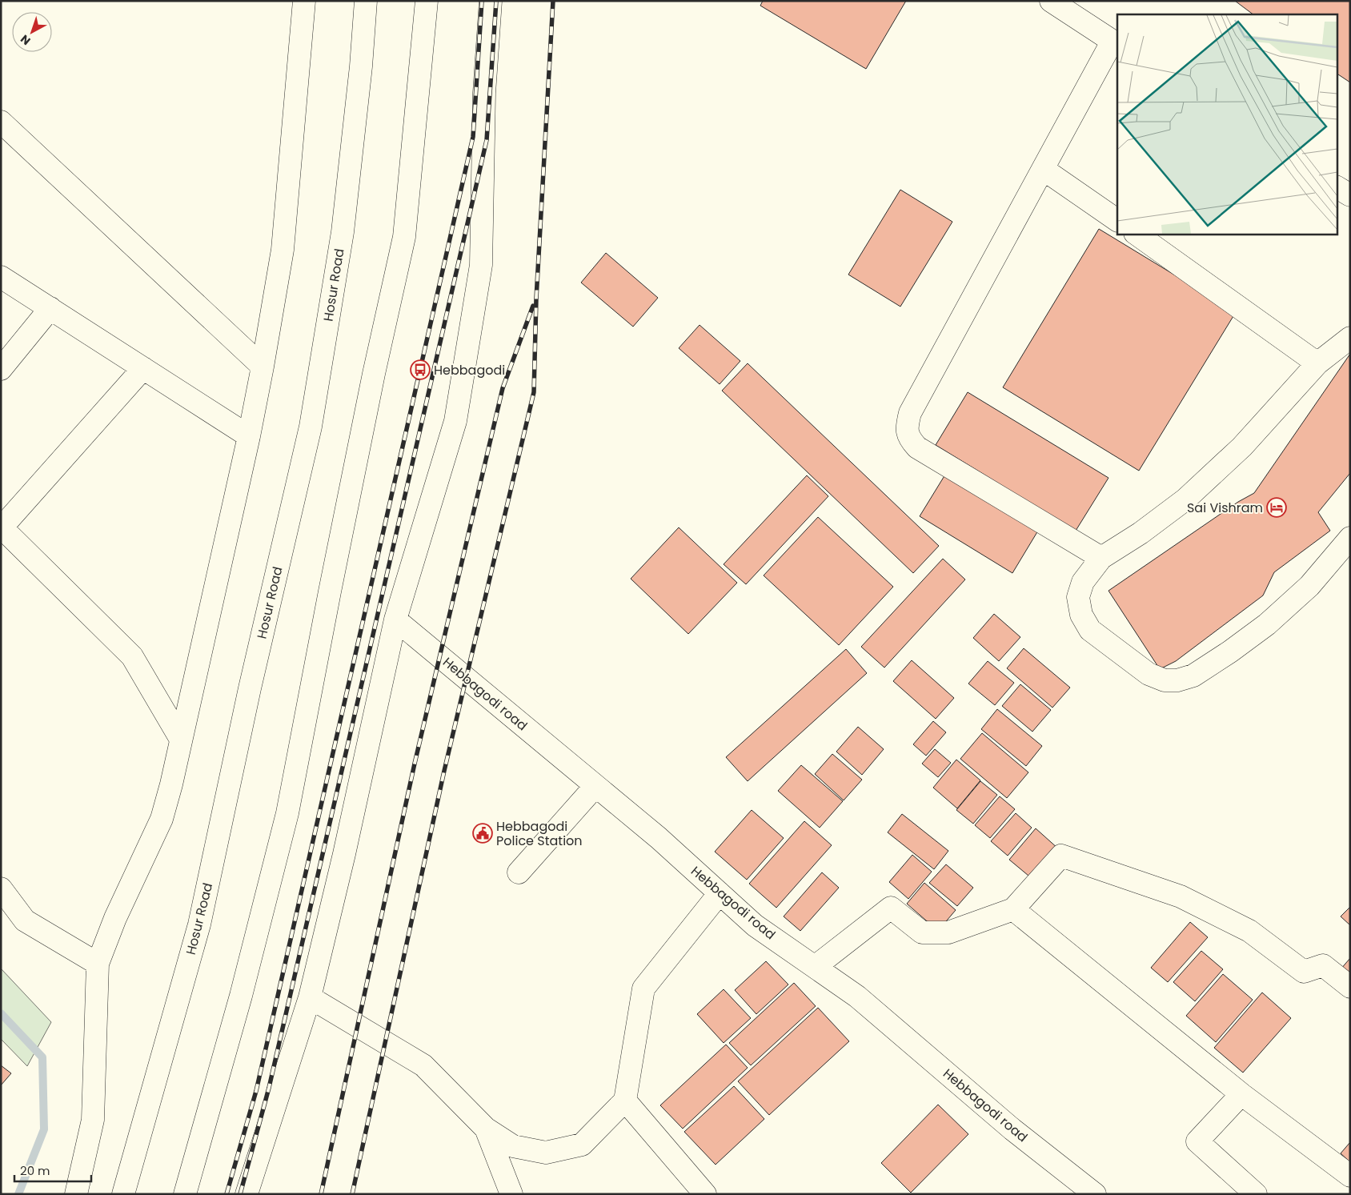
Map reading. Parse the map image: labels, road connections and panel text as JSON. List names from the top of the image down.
{
  "streets": {
    "main road": ["Hosur Road", "Hebbagodi road"]
  },
  "places": {
    "bus stop": ["Hebbagodi"],
    "hotel": ["Sai Vishram"],
    "public building": ["Hebbagodi Police Station"]
  },
  "scale_bar": "20 m",
  "north": "bottom left"
}
